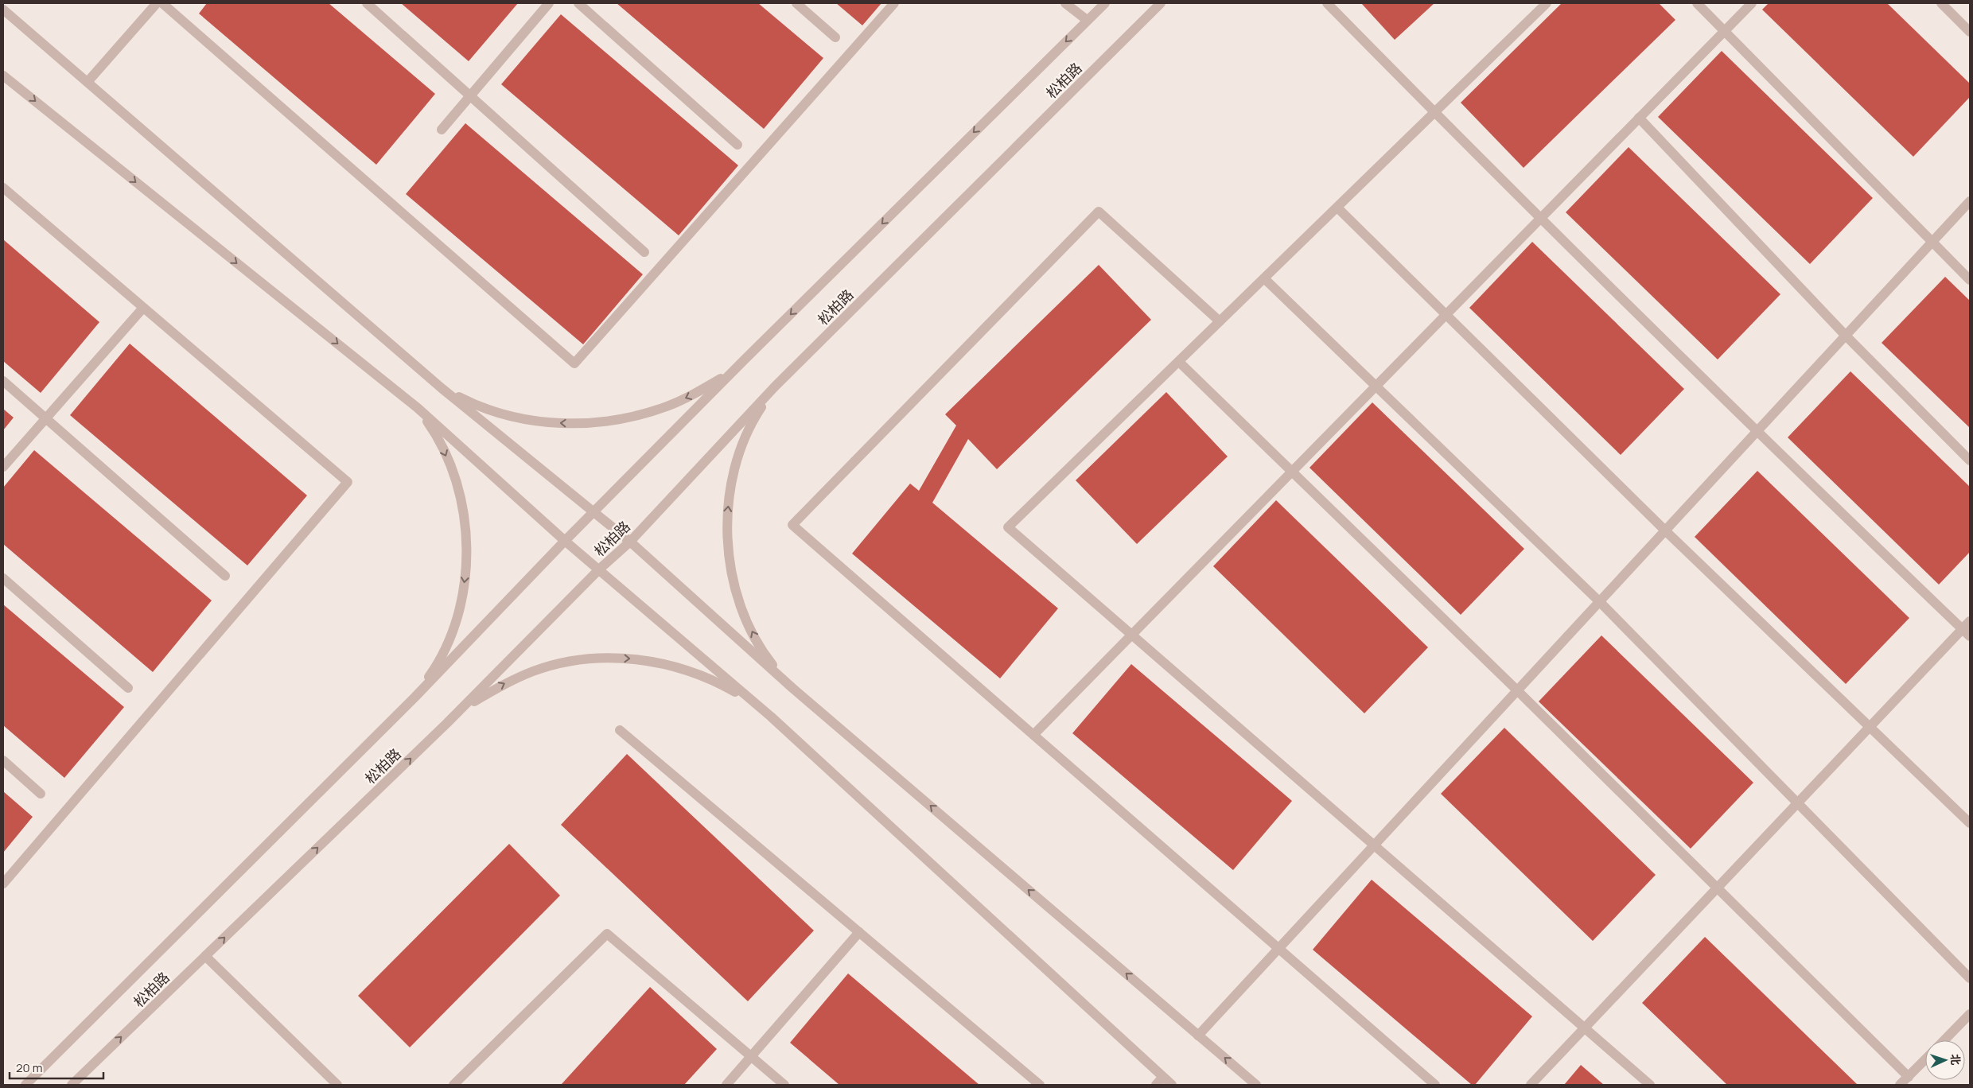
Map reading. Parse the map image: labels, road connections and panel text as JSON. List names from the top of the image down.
{
  "streets": {
    "street": ["松柏路"]
  },
  "scale_bar": "20 m",
  "north": "right"
}
